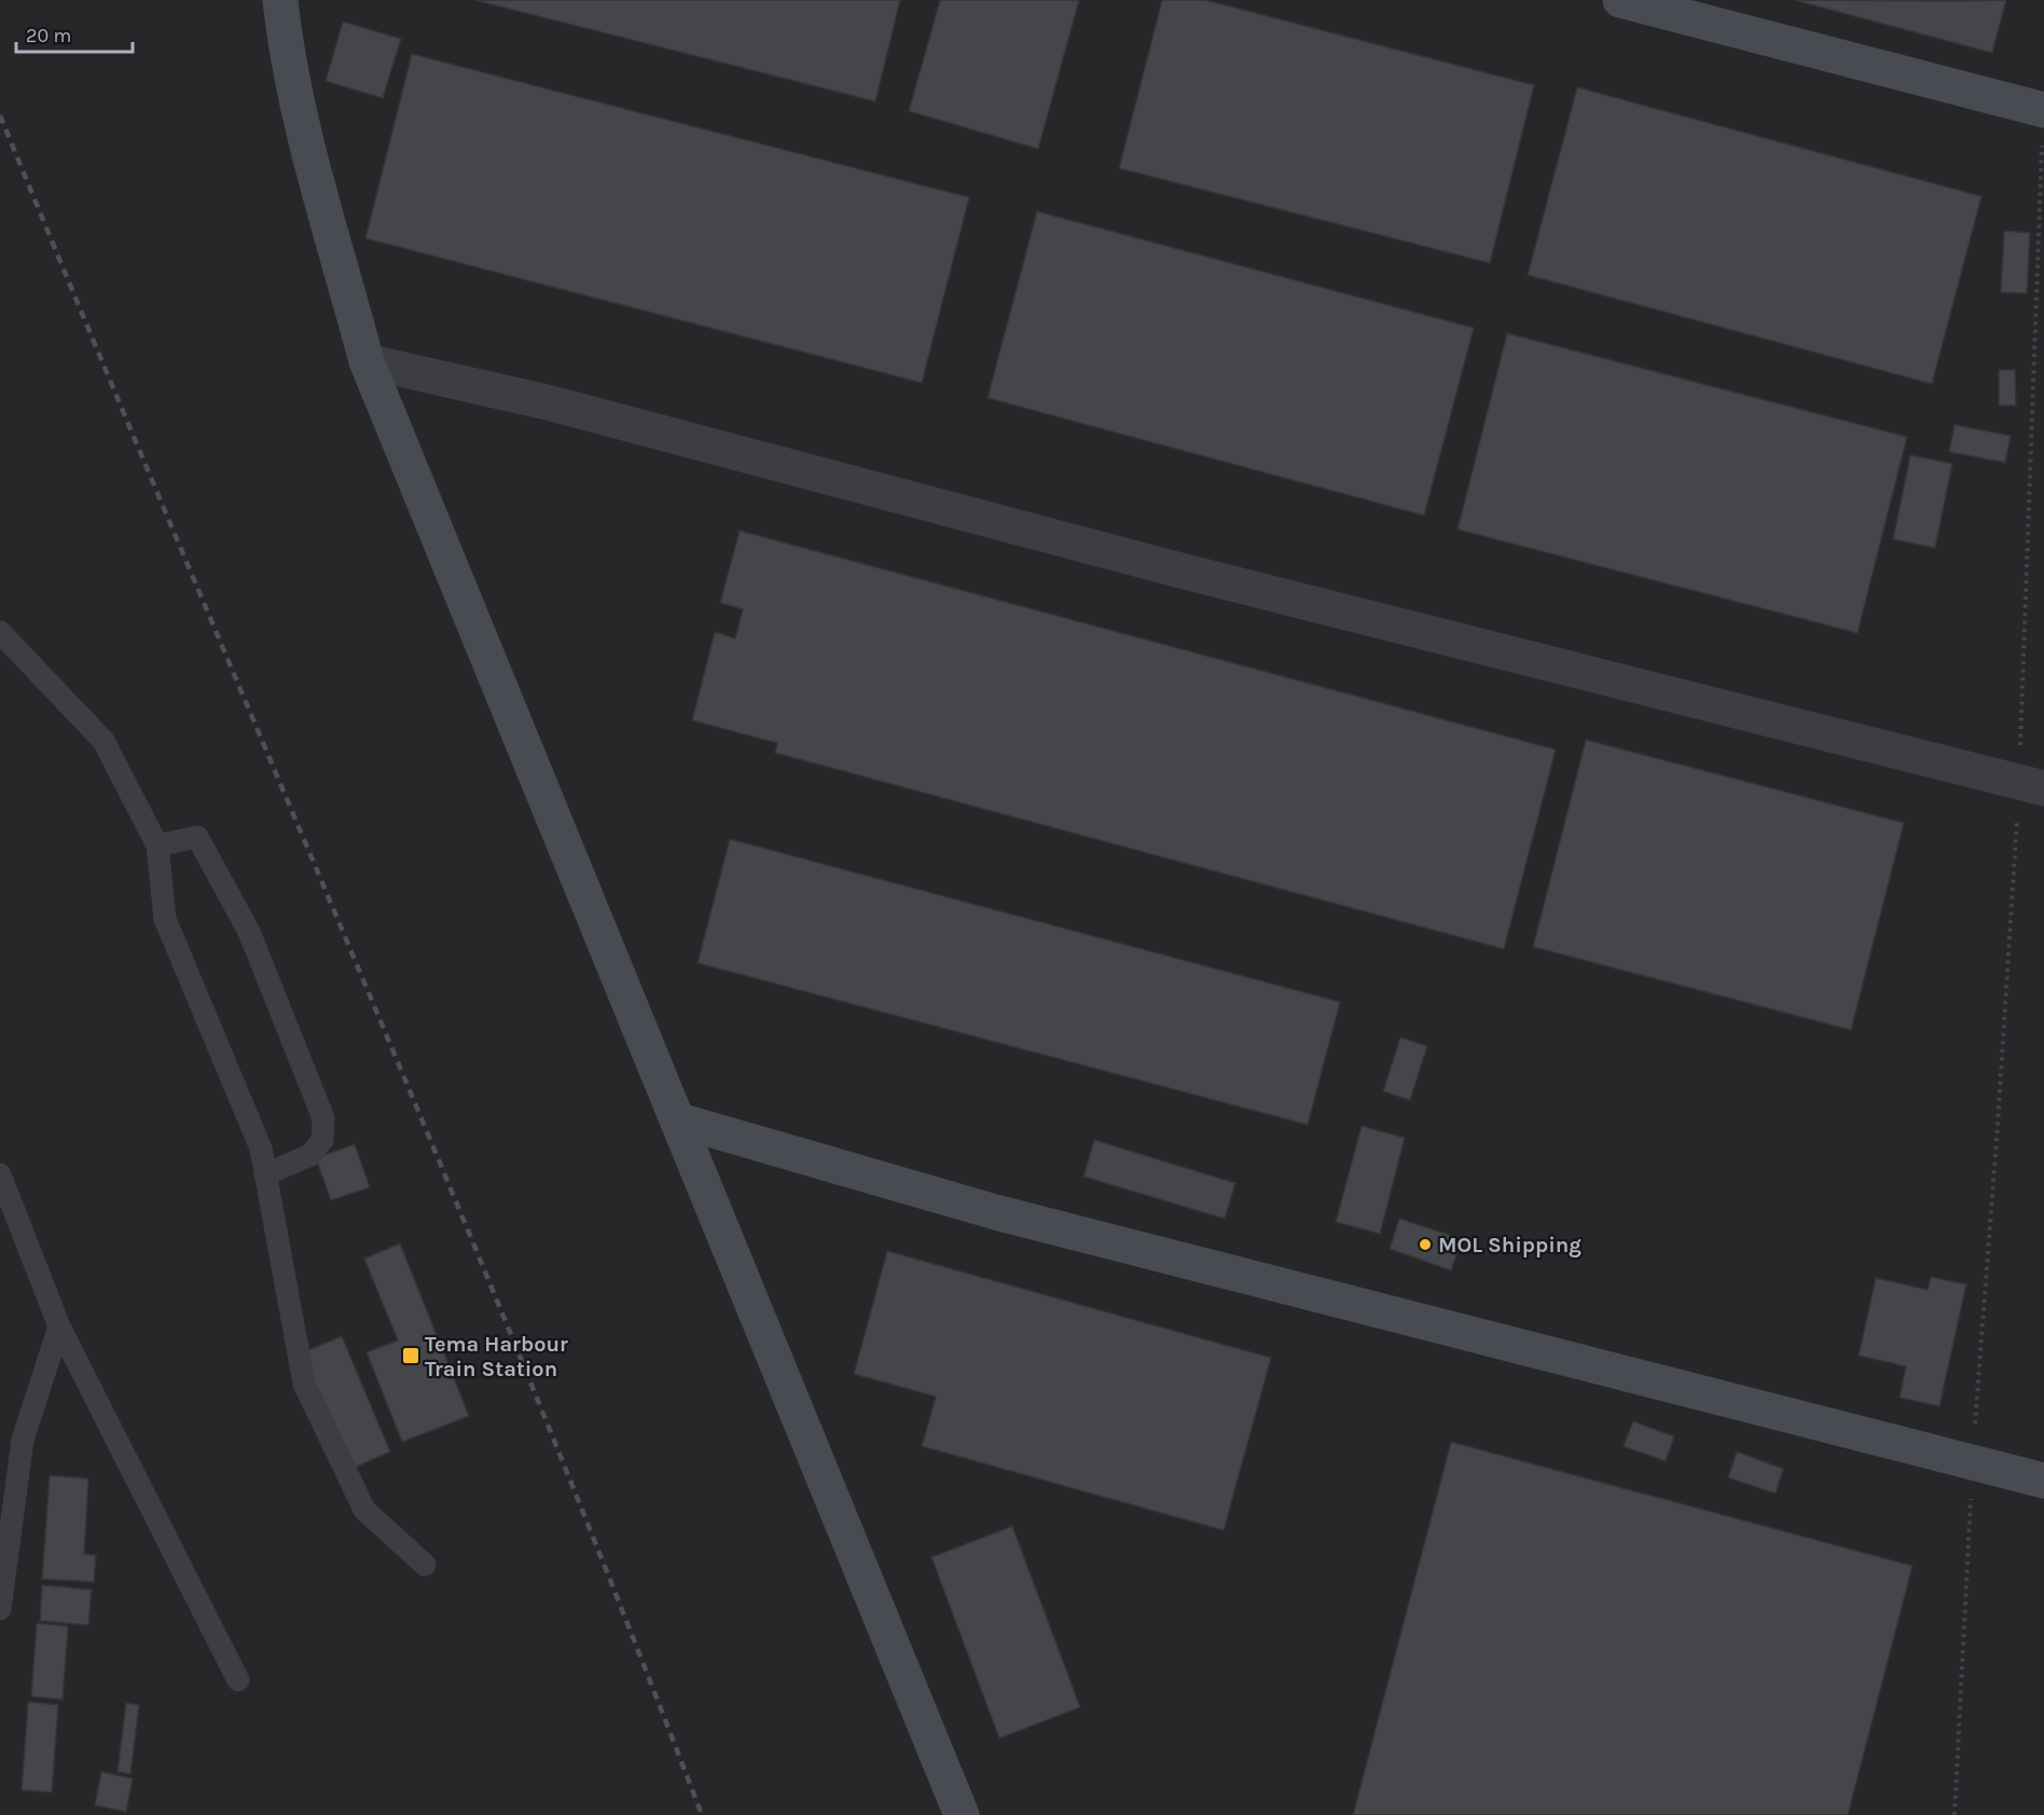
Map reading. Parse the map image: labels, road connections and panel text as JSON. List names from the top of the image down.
{
  "places": {
    "other": ["MOL Shipping"],
    "transit": ["Tema Harbour Train Station"]
  },
  "scale_bar": "20 m"
}
